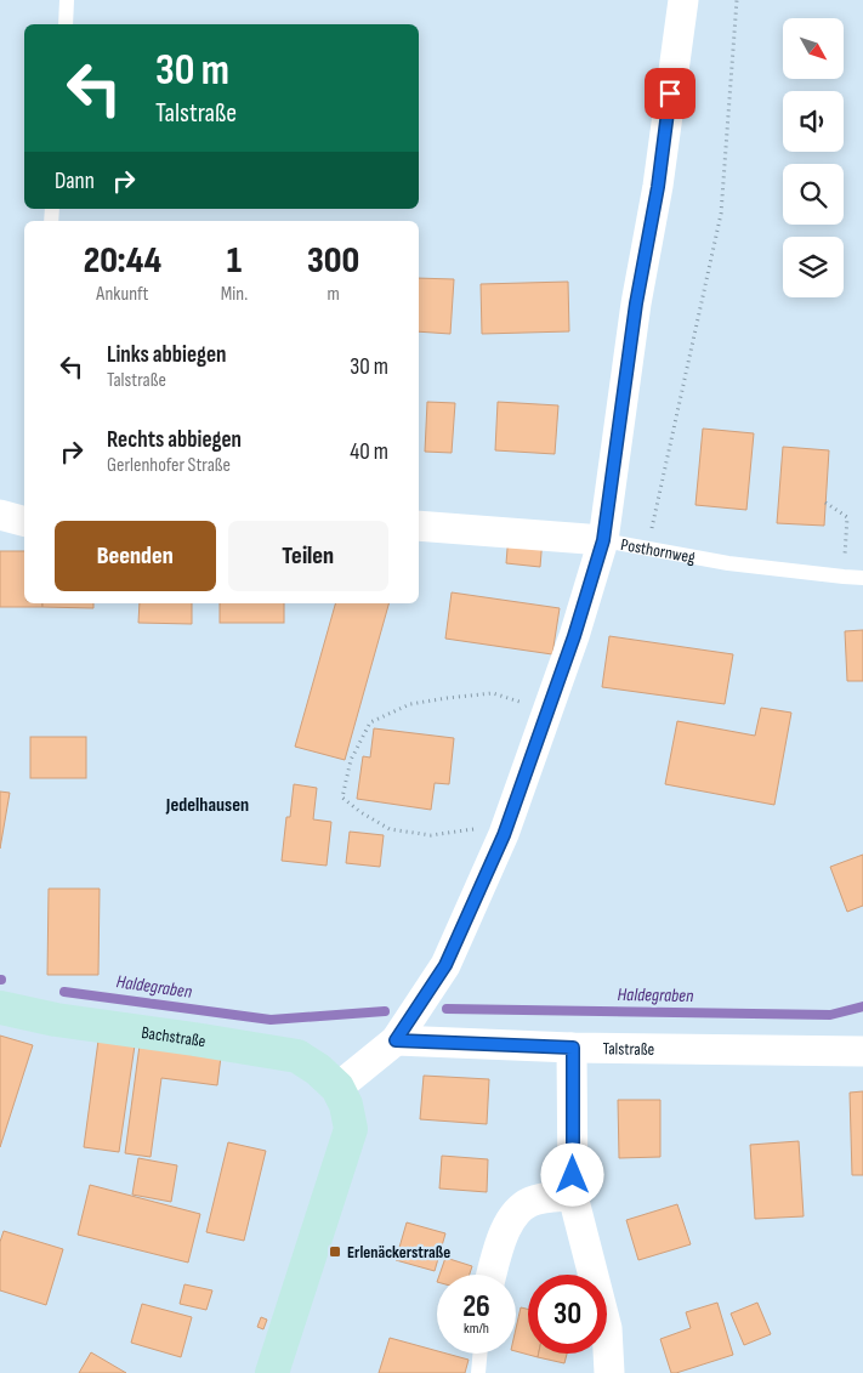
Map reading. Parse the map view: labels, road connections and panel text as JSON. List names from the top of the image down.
{
  "streets": {
    "street": ["Posthornweg", "Bachstraße", "Talstraße"]
  },
  "districts": ["Jedelhausen"],
  "water": ["Haldegraben"],
  "places": {
    "transit": ["Erlenäckerstraße"]
  },
  "north": "bottom right",
  "page": {
    "turn": ["30 m", "Talstraße"],
    "then": "Dann",
    "eta": [
      "20:44",
      "Ankunft",
      "1",
      "Min.",
      "300",
      "m"
    ],
    "list": [
      {
        "name": "Links abbiegen",
        "note": "Talstraße",
        "value": "30 m"
      },
      {
        "name": "Rechts abbiegen",
        "note": "Gerlenhofer Straße",
        "value": "40 m"
      }
    ],
    "buttons": ["Beenden", "Teilen"],
    "speed": "26 km/h",
    "limit": "30"
  }
}
